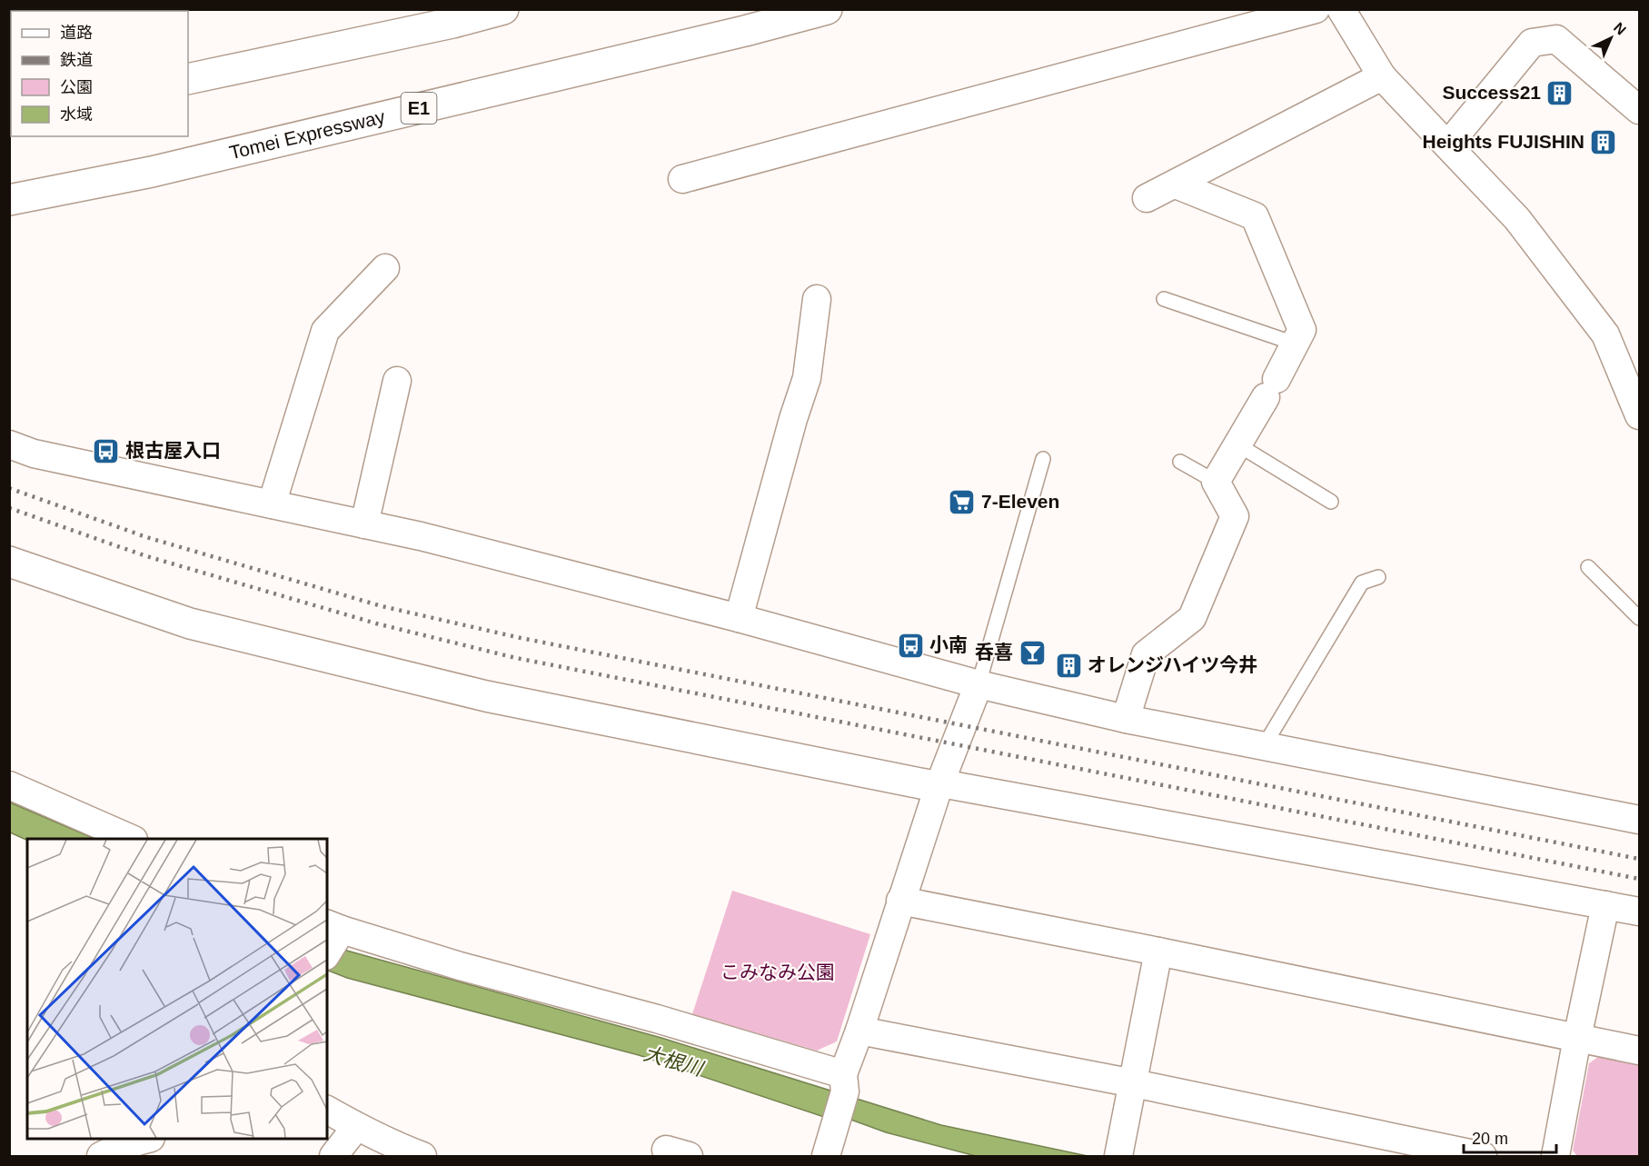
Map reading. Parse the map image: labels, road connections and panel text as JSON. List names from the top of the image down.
{
  "streets": {
    "main road": ["E1", "Tomei Expressway"]
  },
  "water": ["大根川"],
  "parks": ["こみなみ公園"],
  "places": {
    "building": ["Success21", "Heights FUJISHIN", "オレンジハイツ今井"],
    "bus stop": ["根古屋入口", "小南"],
    "supermarket": ["7-Eleven"],
    "bar": ["呑喜"]
  },
  "legend": [
    "道路",
    "鉄道",
    "公園",
    "水域"
  ],
  "scale_bar": "20 m",
  "north": "top right"
}
